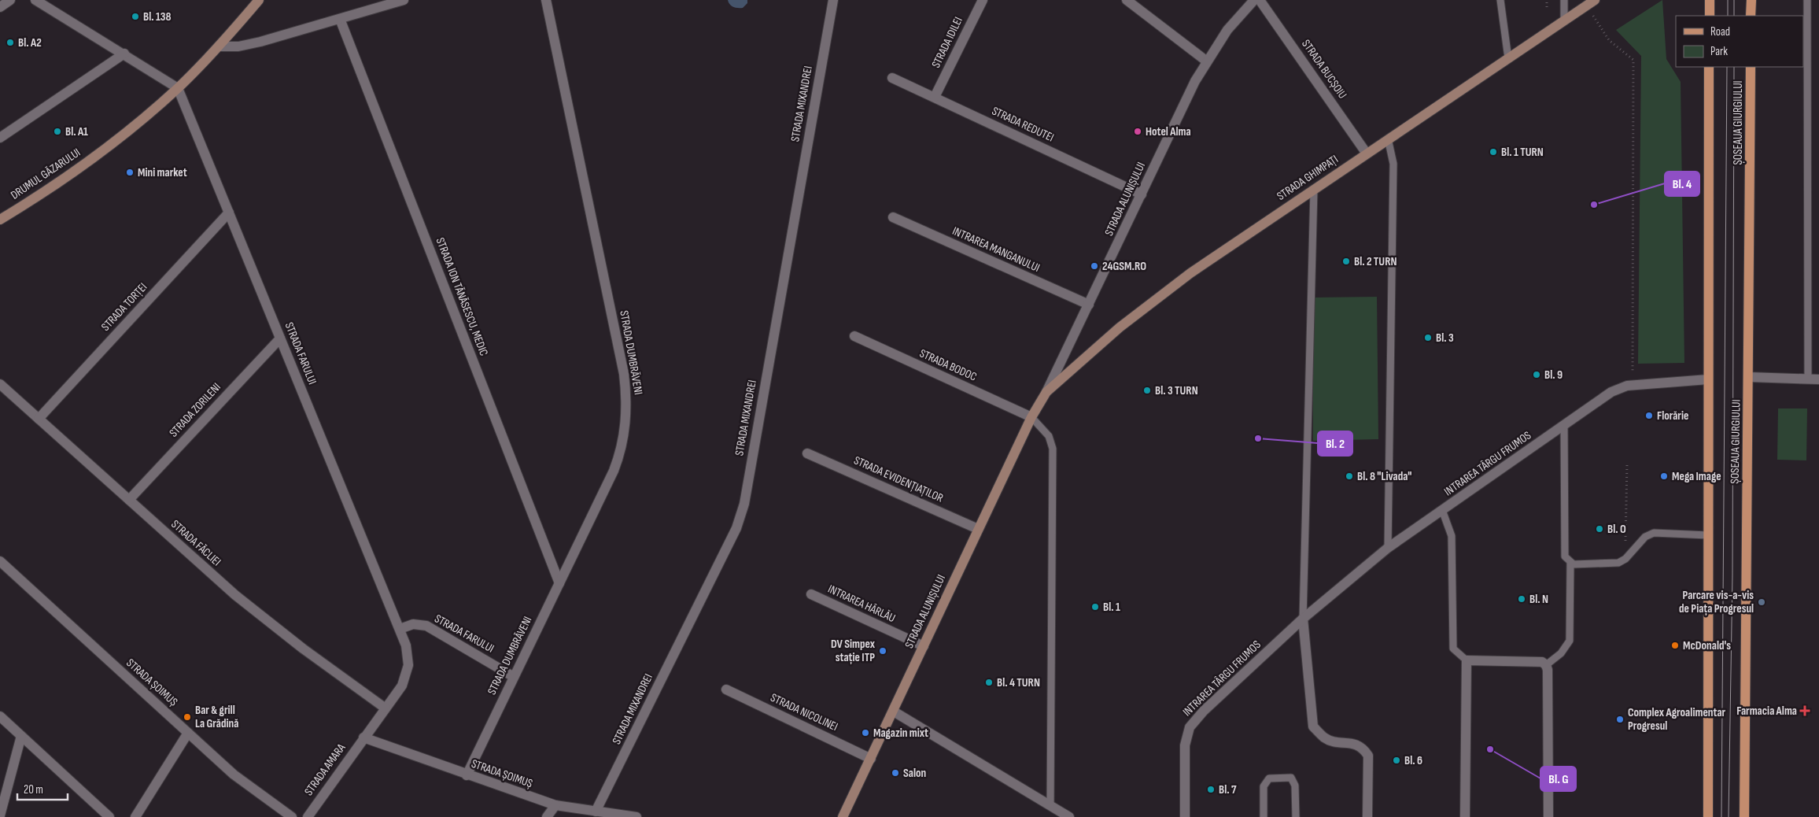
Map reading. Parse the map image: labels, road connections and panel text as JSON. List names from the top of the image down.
{
  "streets": {
    "main road": ["ȘOSEAUA GIURGIULUI"],
    "street": [
      "STRADA IDILEI",
      "STRADA BUCȘOIU",
      "STRADA MIXANDREI",
      "STRADA REDUTEI",
      "DRUMUL GĂZARULUI",
      "STRADA GHIMPAȚI",
      "STRADA ALUNIȘULUI",
      "INTRAREA MANGANULUI",
      "STRADA ION TĂNĂSESCU, MEDIC",
      "STRADA TORȚEI",
      "STRADA DUMBRĂVENI",
      "STRADA FARULUI",
      "STRADA BODOC",
      "STRADA ZORILENI",
      "INTRAREA TÂRGU FRUMOS",
      "STRADA EVIDENȚIAȚILOR",
      "STRADA FĂCLIEI",
      "INTRAREA HÂRLĂU",
      "STRADA ȘOIMUȘ",
      "STRADA NICOLINEI",
      "STRADA AMARA"
    ]
  },
  "crossings": [
    ["STRADA IDILEI", "STRADA REDUTEI"],
    ["STRADA BUCȘOIU", "STRADA GHIMPAȚI"],
    ["STRADA MIXANDREI", "STRADA ȘOIMUȘ"],
    ["STRADA REDUTEI", "STRADA ALUNIȘULUI"],
    ["DRUMUL GĂZARULUI", "STRADA FARULUI"],
    ["STRADA GHIMPAȚI", "STRADA ALUNIȘULUI"],
    ["STRADA ALUNIȘULUI", "INTRAREA MANGANULUI"],
    ["STRADA ALUNIȘULUI", "STRADA BODOC"],
    ["STRADA ALUNIȘULUI", "STRADA EVIDENȚIAȚILOR"],
    ["STRADA ALUNIȘULUI", "INTRAREA HÂRLĂU"],
    ["STRADA ALUNIȘULUI", "STRADA NICOLINEI"],
    ["STRADA ION TĂNĂSESCU, MEDIC", "STRADA DUMBRĂVENI"],
    ["STRADA TORȚEI", "STRADA FARULUI"],
    ["STRADA TORȚEI", "STRADA FĂCLIEI"],
    ["STRADA DUMBRĂVENI", "STRADA FARULUI"],
    ["STRADA DUMBRĂVENI", "STRADA ȘOIMUȘ"],
    ["STRADA FARULUI", "STRADA ZORILENI"],
    ["STRADA FARULUI", "STRADA FĂCLIEI"],
    ["STRADA FARULUI", "STRADA ȘOIMUȘ"],
    ["STRADA FARULUI", "STRADA AMARA"],
    ["STRADA ZORILENI", "STRADA FĂCLIEI"],
    ["STRADA ȘOIMUȘ", "STRADA AMARA"]
  ],
  "places": {
    "other": [
      "Bl. 138",
      "Bl. A2",
      "Bl. A1",
      "Hotel Alma",
      "Bl. 1 TURN",
      "Mini market",
      "Bl. 4",
      "Bl. 2 TURN",
      "24GSM.RO",
      "Bl. 3",
      "Bl. 9",
      "Bl. 3 TURN",
      "Florărie",
      "Bl. 2",
      "Bl. 8 \"Livada\"",
      "Mega Image",
      "Bl. O",
      "Bl. N",
      "Parcare vis-a-vis de Piața Progresul",
      "Bl. 1",
      "McDonald's",
      "DV Simpex stație ITP",
      "Bl. 4 TURN",
      "Bar & grill La Grădină",
      "Complex Agroalimentar Progresul",
      "Magazin mixt",
      "Bl. G",
      "Bl. 6",
      "Salon",
      "Bl. 7"
    ],
    "health": ["Farmacia Alma"]
  },
  "legend": ["Road", "Park"],
  "scale_bar": "20 m"
}
